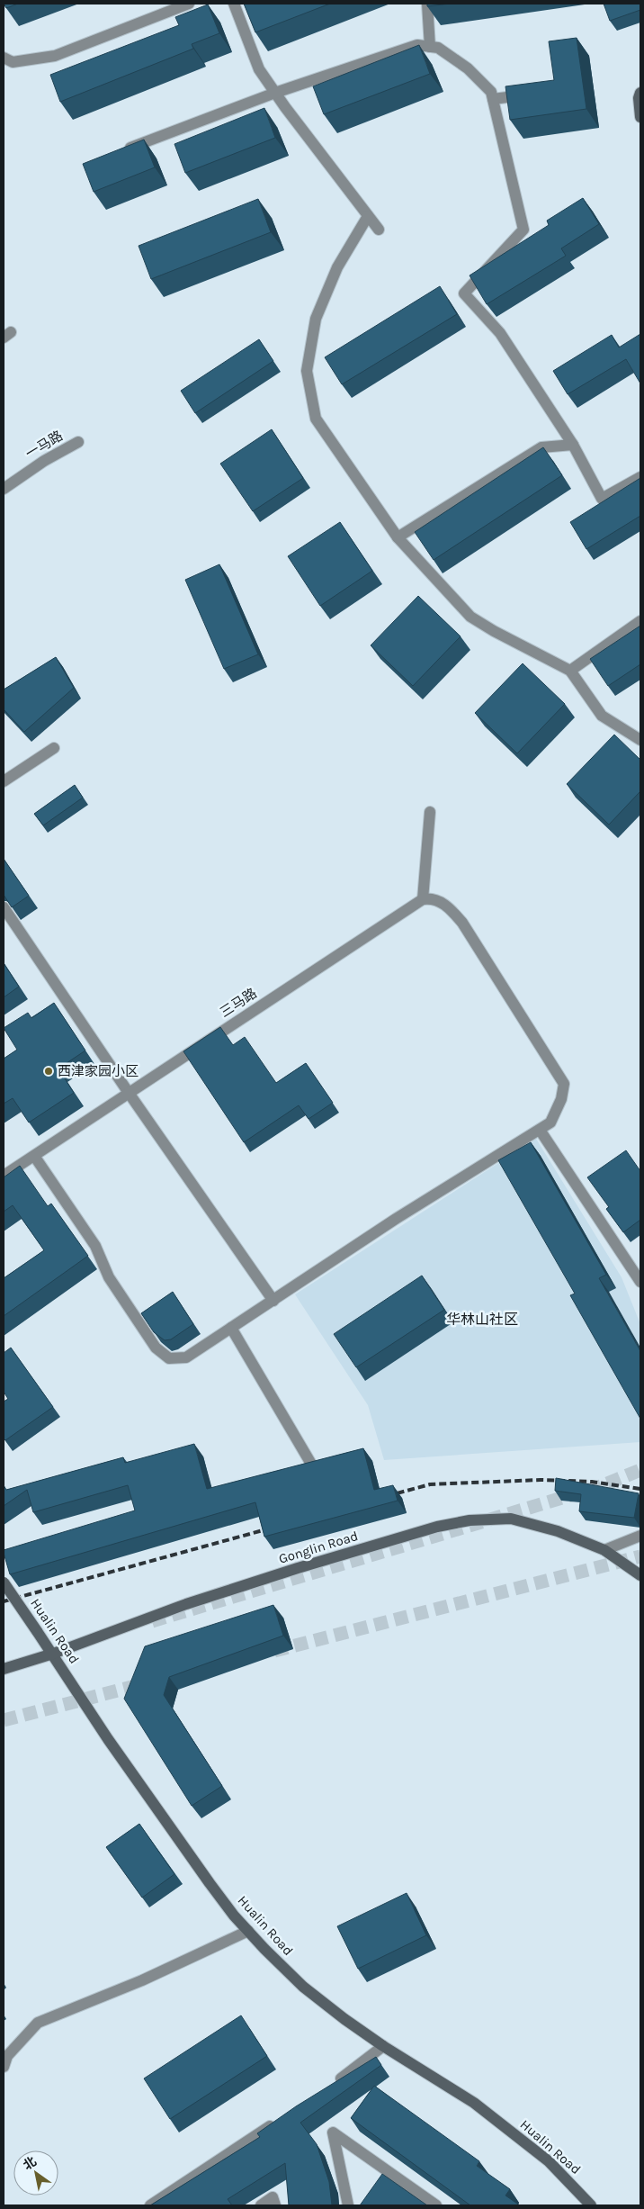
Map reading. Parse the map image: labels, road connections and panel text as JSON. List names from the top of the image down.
{
  "streets": {
    "street": [
      "一马路",
      "三马路",
      "Gonglin Road",
      "Hualin Road"
    ]
  },
  "crossings": [
    ["Gonglin Road", "Hualin Road"]
  ],
  "districts": ["华林山社区"],
  "places": ["西津家园小区"],
  "north": "top left"
}
